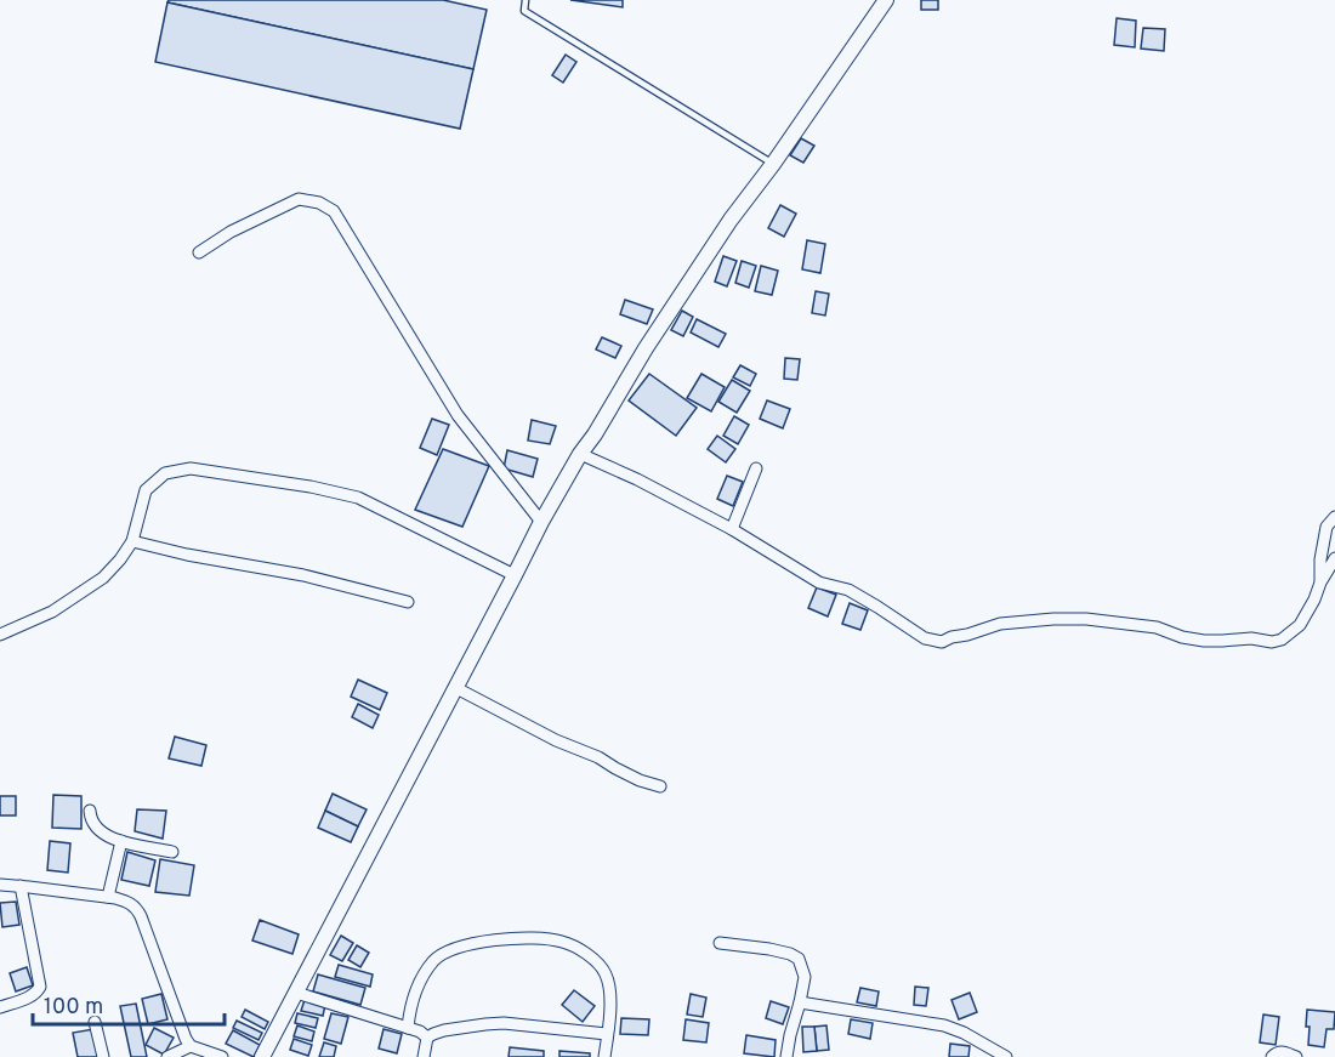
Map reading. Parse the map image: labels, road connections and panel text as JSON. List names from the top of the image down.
{
  "scale_bar": "100 m"
}
